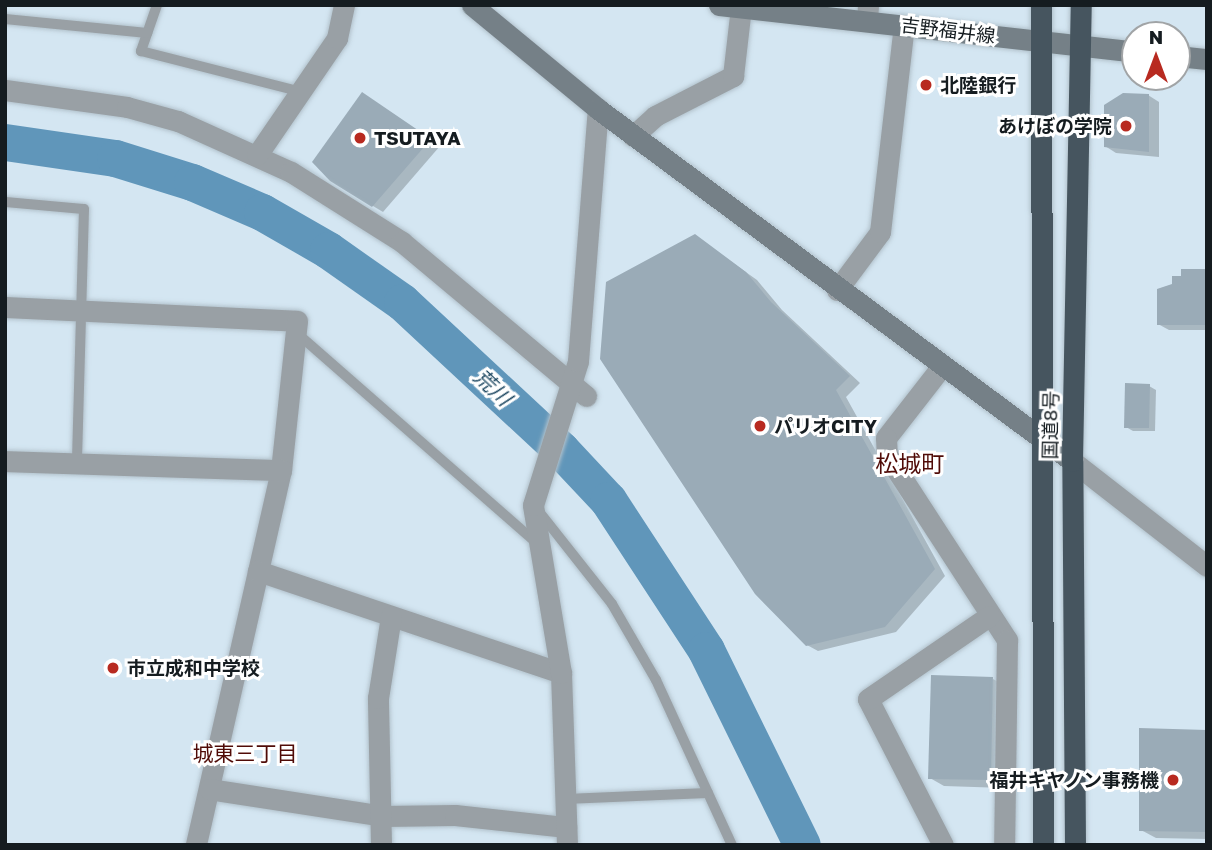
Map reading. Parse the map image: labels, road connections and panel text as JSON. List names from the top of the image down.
{
  "streets": {
    "highway": ["国道8号"],
    "street": ["吉野福井線"]
  },
  "crossings": [
    ["吉野福井線", "国道8号"]
  ],
  "districts": ["松城町", "城東三丁目"],
  "water": ["荒川"],
  "places": [
    "北陸銀行",
    "あけぼの学院",
    "TSUTAYA",
    "パリオCITY",
    "市立成和中学校",
    "福井キヤノン事務機"
  ],
  "north": "top"
}
